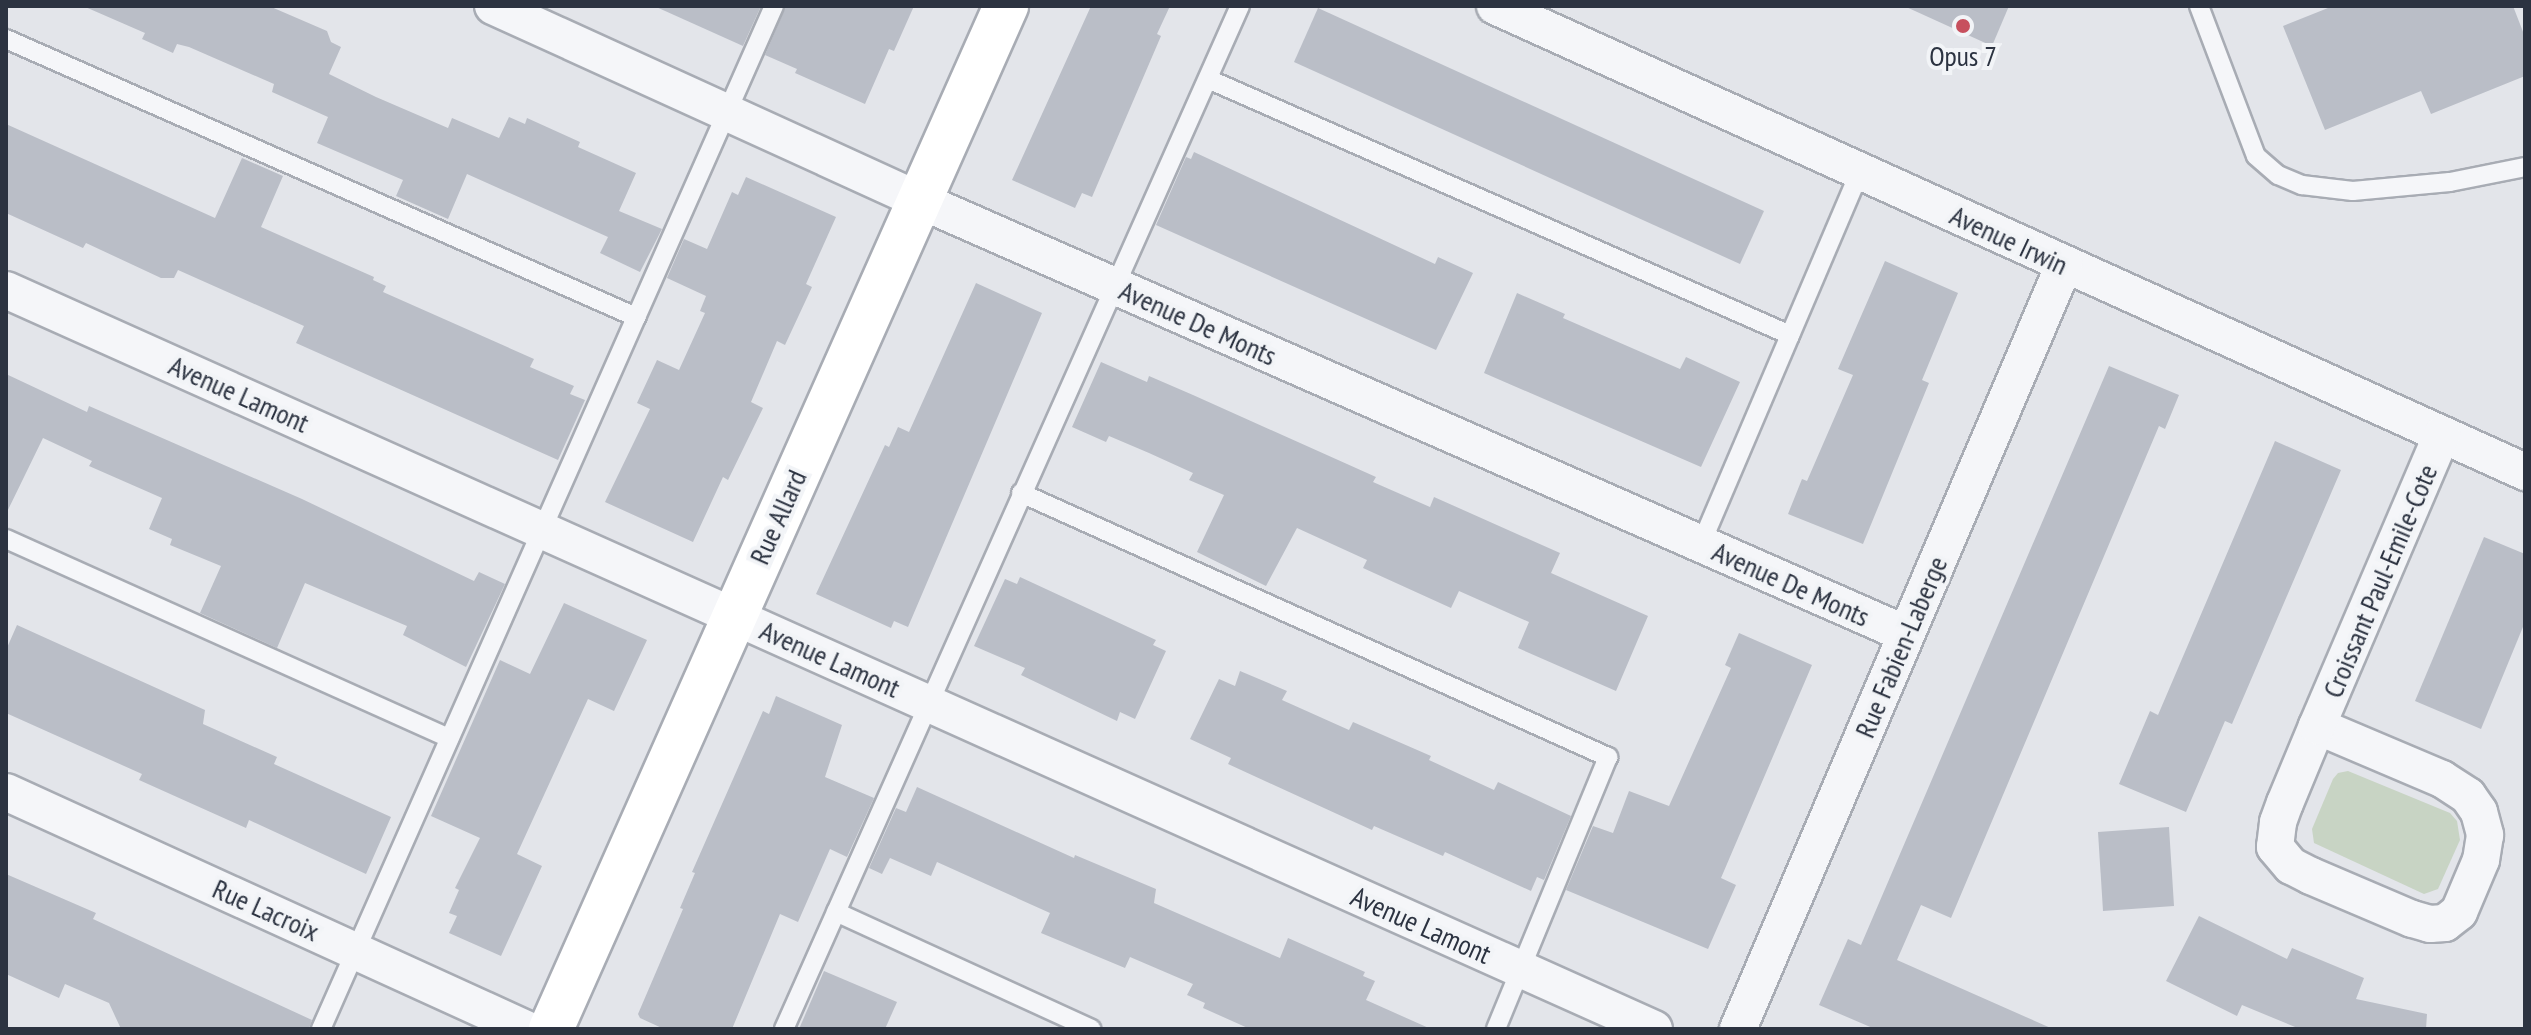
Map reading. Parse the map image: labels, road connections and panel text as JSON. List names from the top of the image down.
{
  "streets": {
    "street": [
      "Avenue Irwin",
      "Avenue De Monts",
      "Avenue Lamont",
      "Rue Allard",
      "Croissant Paul-Emile-Cote",
      "Rue Fabien-Laberge",
      "Rue Lacroix"
    ]
  },
  "crossings": [
    ["Avenue Irwin", "Croissant Paul-Emile-Cote"],
    ["Avenue Irwin", "Rue Fabien-Laberge"],
    ["Avenue De Monts", "Rue Allard"],
    ["Avenue De Monts", "Rue Fabien-Laberge"],
    ["Avenue Lamont", "Rue Allard"]
  ],
  "places": ["Opus 7"]
}
